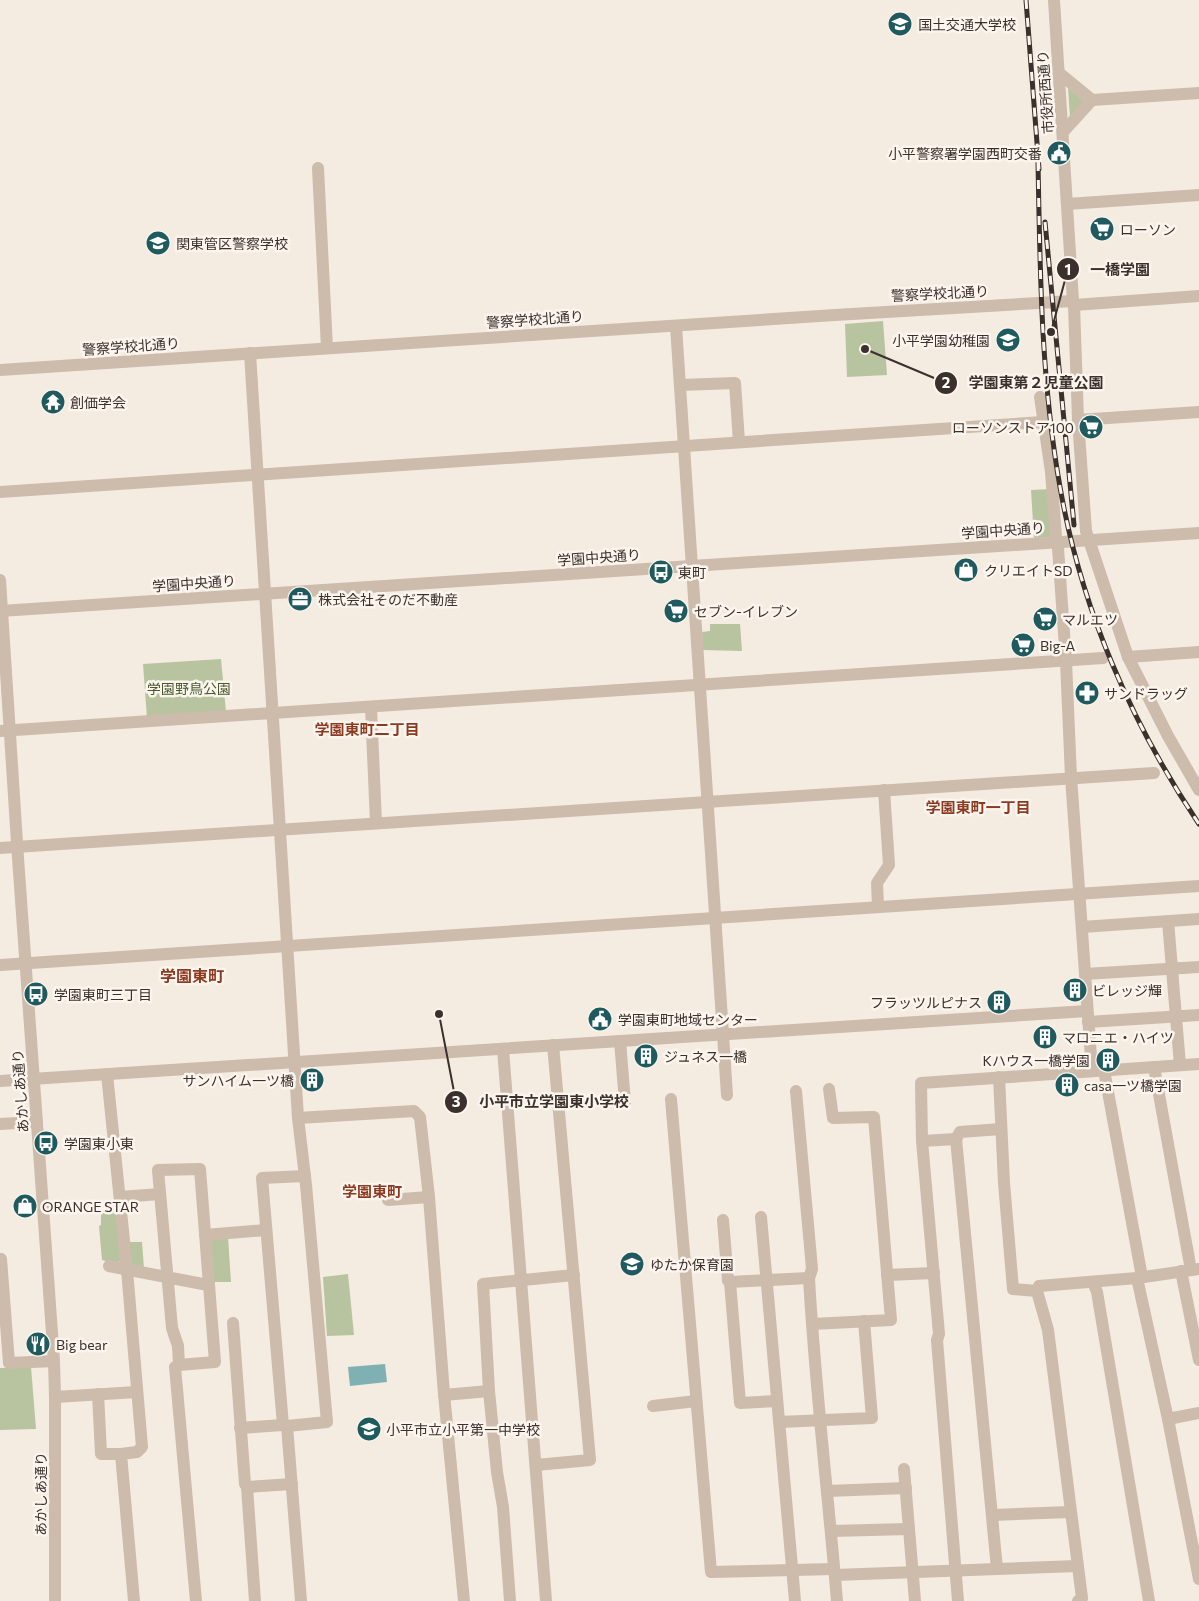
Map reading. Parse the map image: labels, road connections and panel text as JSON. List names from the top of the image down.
{
  "streets": {
    "street": [
      "市役所西通り",
      "警察学校北通り",
      "学園中央通り",
      "あかしあ通り"
    ]
  },
  "crossings": [
    ["市役所西通り", "警察学校北通り"],
    ["市役所西通り", "学園中央通り"],
    ["学園中央通り", "あかしあ通り"]
  ],
  "districts": [
    "学園東町二丁目",
    "学園東町一丁目",
    "学園東町",
    "学園東町"
  ],
  "parks": ["学園野鳥公園"],
  "places": {
    "school or university": [
      "国土交通大学校",
      "関東管区警察学校",
      "小平学園幼稚園",
      "ゆたか保育園",
      "小平市立小平第一中学校"
    ],
    "public building": ["小平警察署学園西町交番", "学園東町地域センター"],
    "supermarket": [
      "ローソン",
      "ローソンストア100",
      "セブン-イレブン",
      "マルエツ",
      "Big-A"
    ],
    "other": ["一橋学園", "学園東第２児童公園", "小平市立学園東小学校"],
    "temple": ["創価学会"],
    "shop": ["クリエイトSD", "ORANGE STAR"],
    "bus stop": ["東町", "学園東町三丁目", "学園東小東"],
    "office": ["株式会社そのだ不動産"],
    "pharmacy": ["サンドラッグ"],
    "building": [
      "ビレッジ輝",
      "フラッツルピナス",
      "マロニエ・ハイツ",
      "ジュネス一橋",
      "Kハウス一橋学園",
      "サンハイム一ツ橋",
      "casa一ツ橋学園"
    ],
    "restaurant": ["Big bear"]
  }
}
